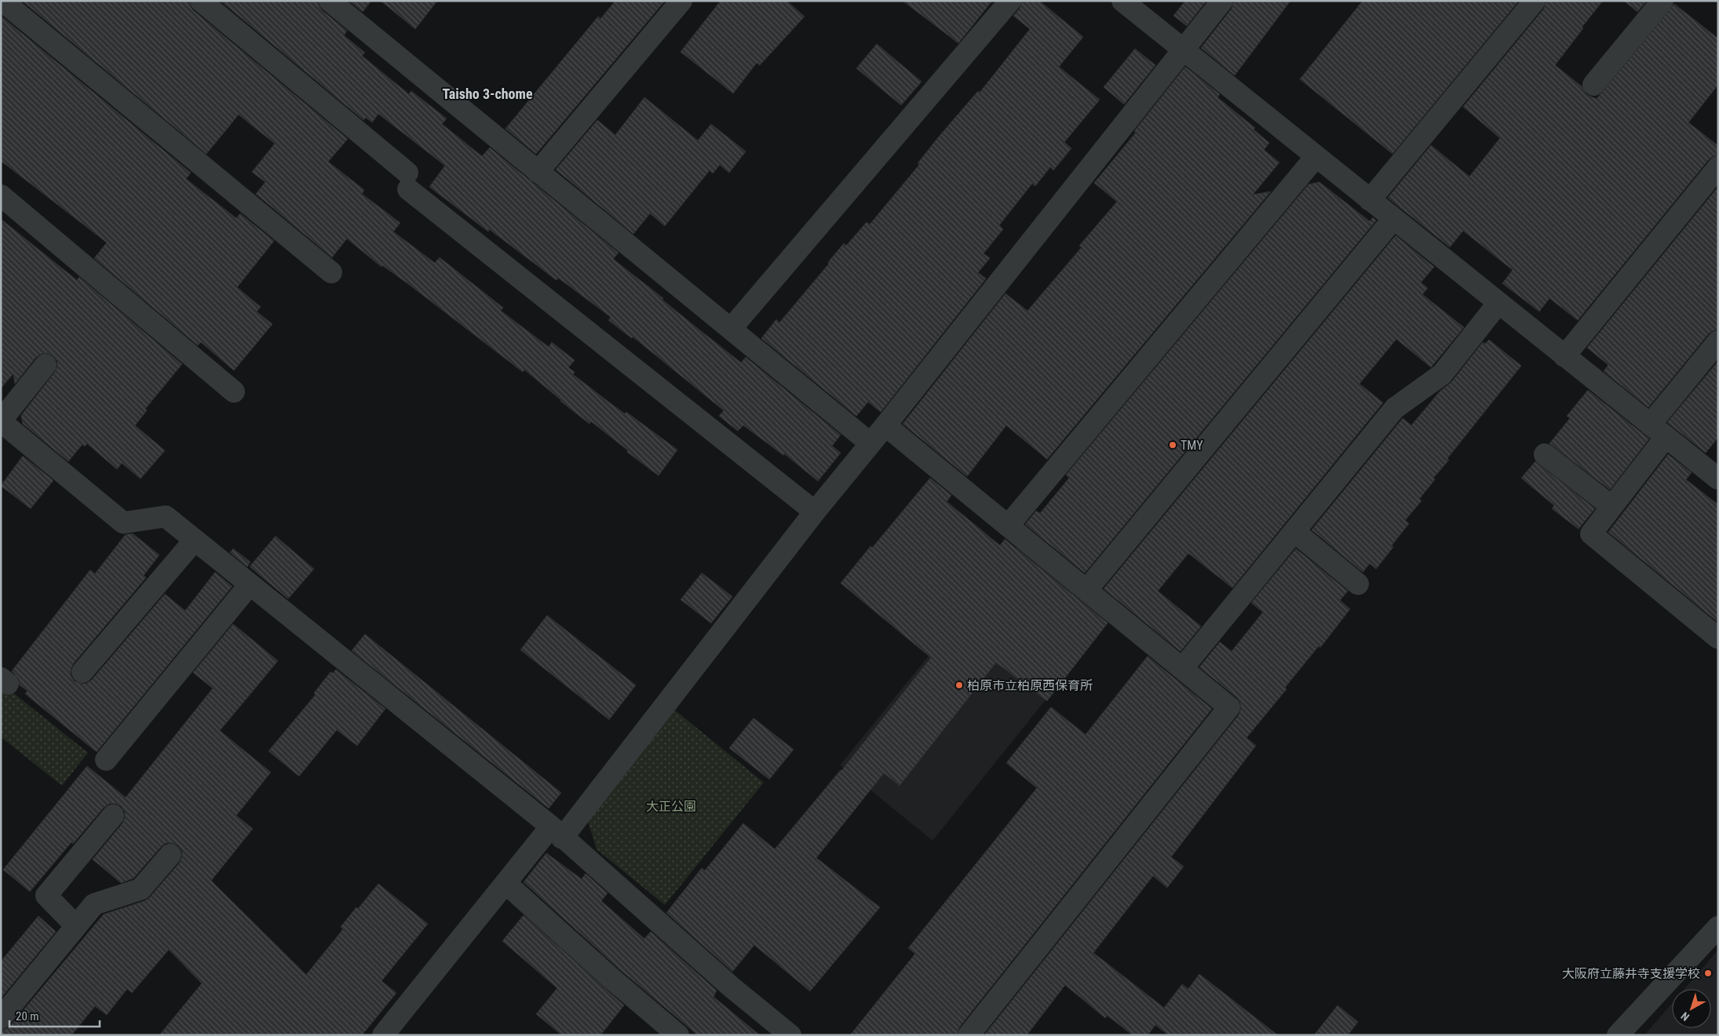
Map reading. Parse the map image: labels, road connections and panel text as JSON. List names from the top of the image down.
{
  "districts": ["Taisho 3-chome"],
  "parks": ["大正公園"],
  "places": ["TMY", "柏原市立柏原西保育所", "大阪府立藤井寺支援学校"],
  "scale_bar": "20 m",
  "north": "bottom left"
}
